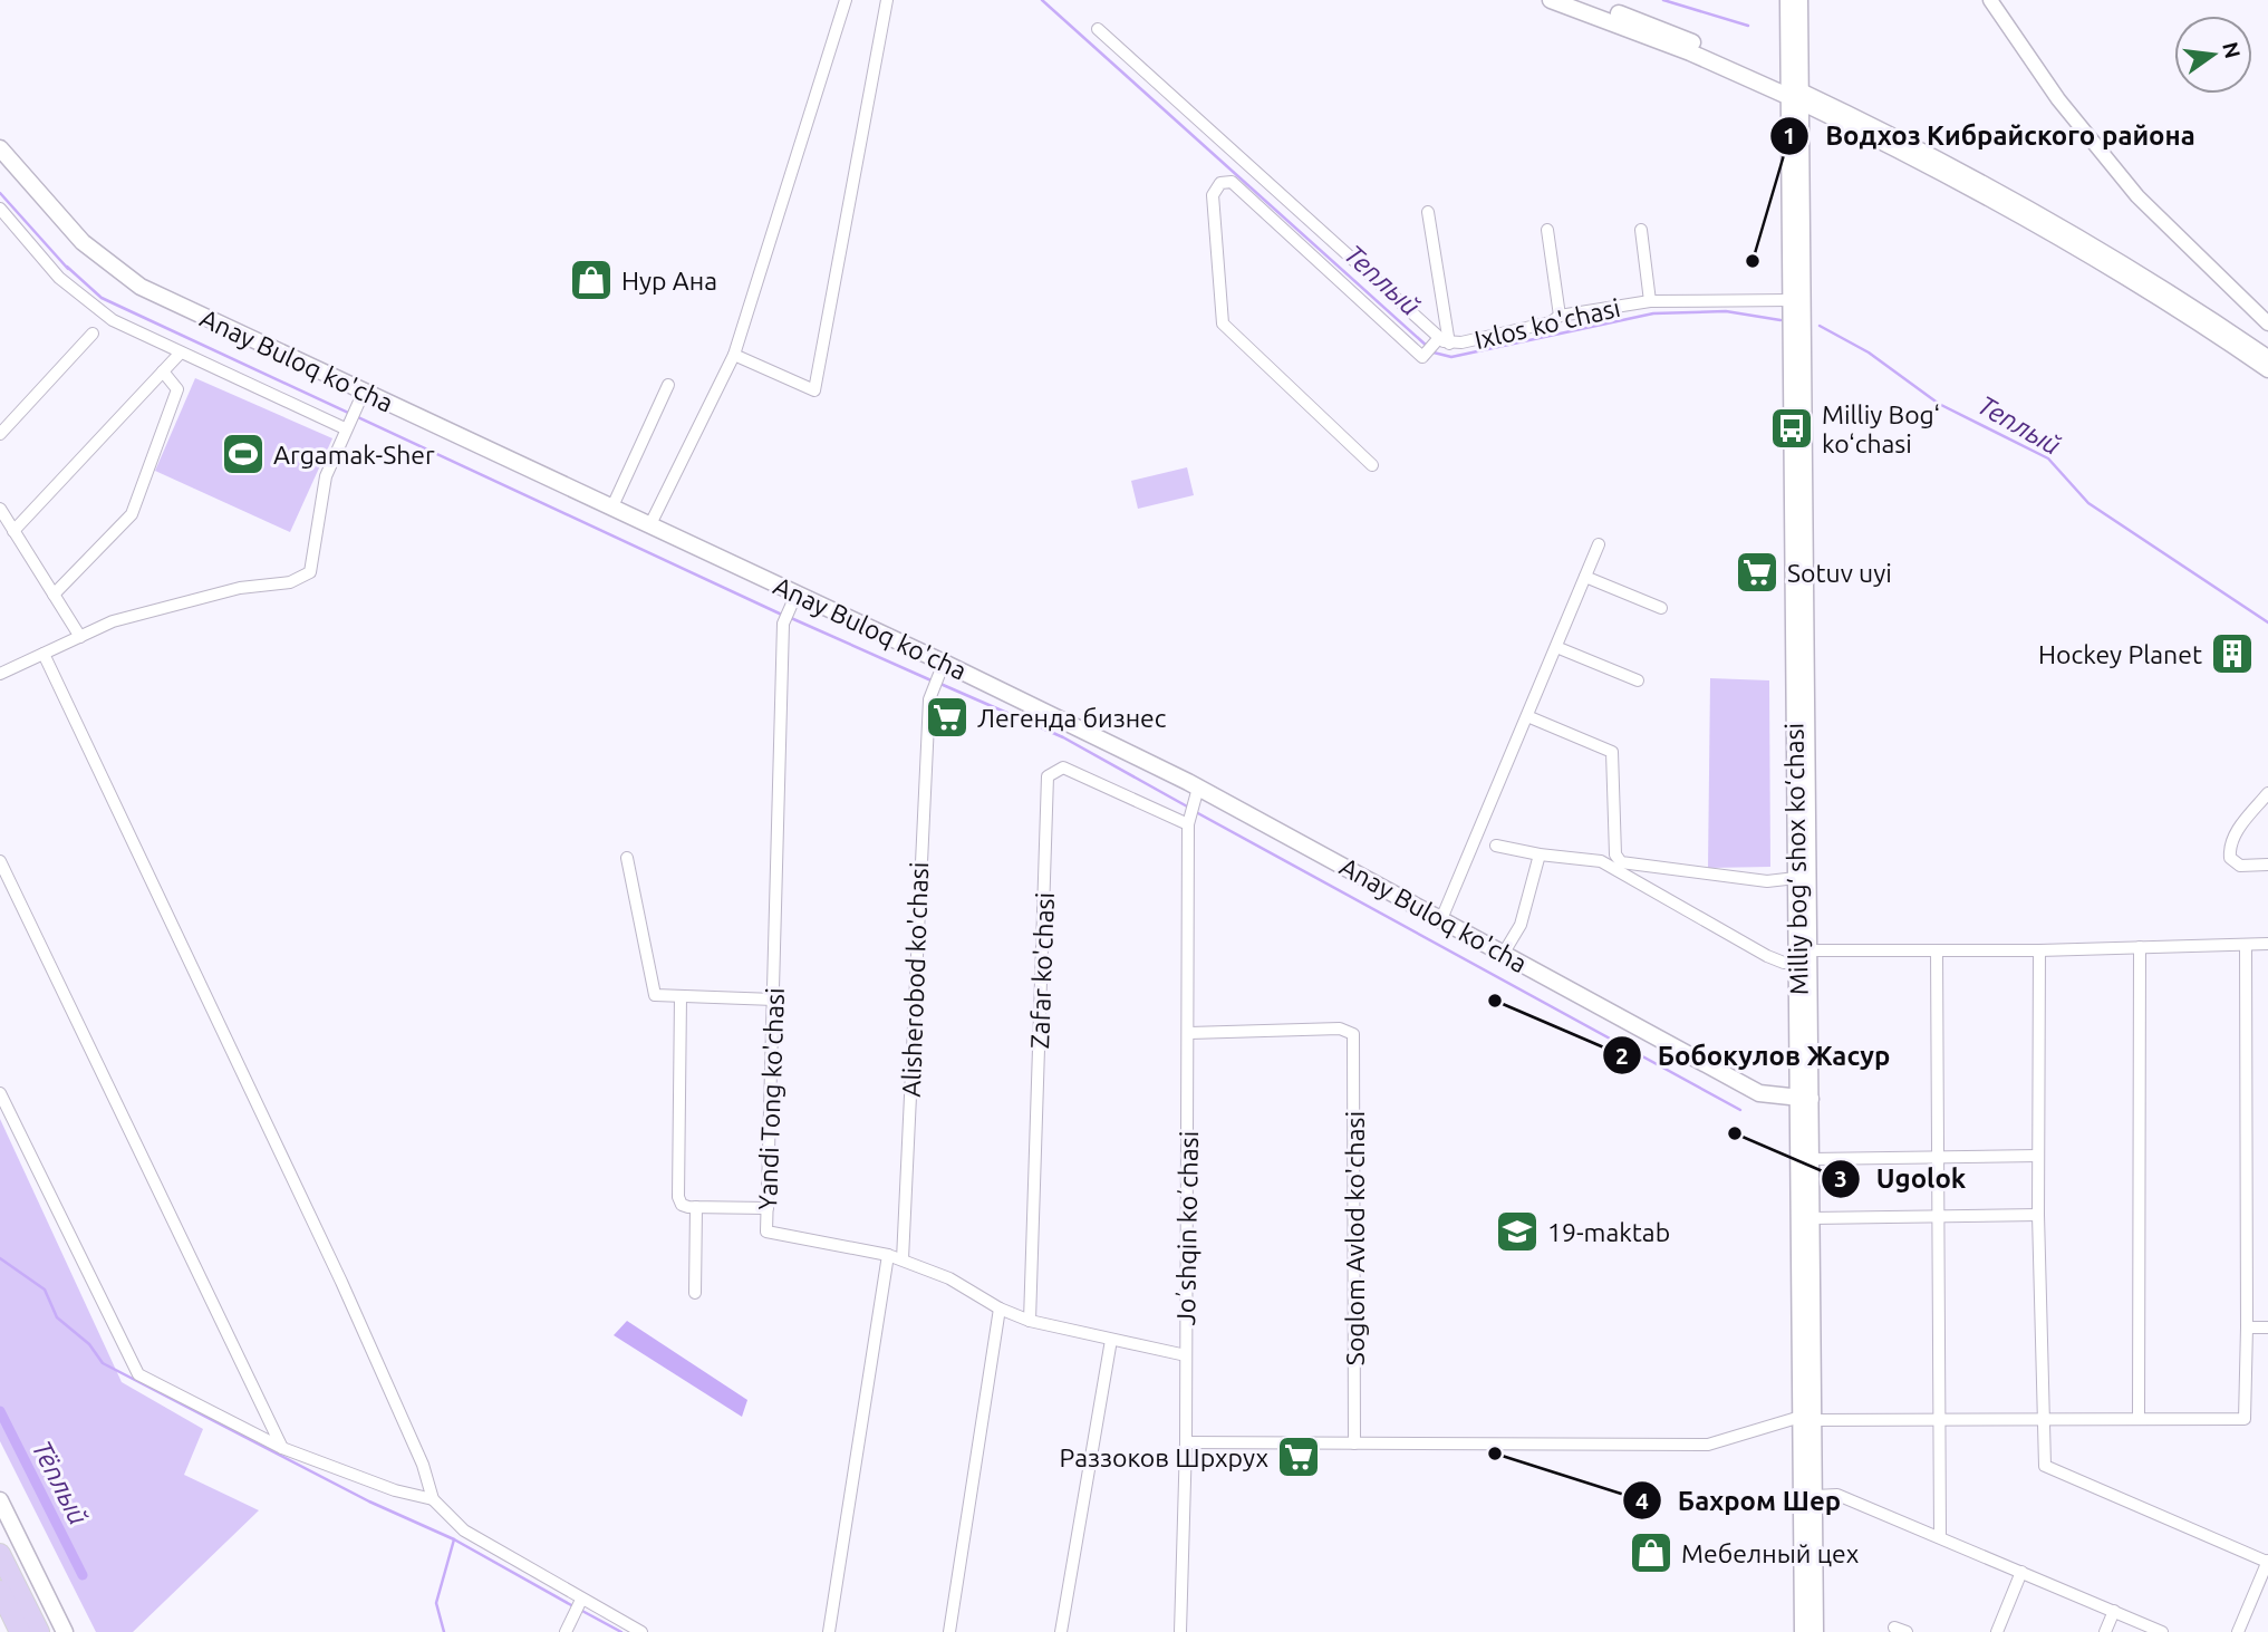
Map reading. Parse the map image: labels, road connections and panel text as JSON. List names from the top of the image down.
{
  "streets": {
    "main road": ["Anay Buloq ko'cha", "Milliy bog‘ shox ko‘chasi"],
    "street": [
      "Ixlos ko'chasi",
      "Zafar ko'chasi",
      "Alisherobod ko'chasi",
      "Yandi Tong ko'chasi",
      "Joʼshqin koʼchasi",
      "Soglom Avlod ko'chasi"
    ]
  },
  "crossings": [
    ["Ixlos ko'chasi", "Milliy bog‘ shox ko‘chasi"],
    ["Anay Buloq ko'cha", "Milliy bog‘ shox ko‘chasi"],
    ["Anay Buloq ko'cha", "Alisherobod ko'chasi"],
    ["Anay Buloq ko'cha", "Yandi Tong ko'chasi"],
    ["Anay Buloq ko'cha", "Joʼshqin koʼchasi"],
    ["Zafar ko'chasi", "Yandi Tong ko'chasi"],
    ["Zafar ko'chasi", "Joʼshqin koʼchasi"],
    ["Alisherobod ko'chasi", "Yandi Tong ko'chasi"],
    ["Yandi Tong ko'chasi", "Joʼshqin koʼchasi"],
    ["Joʼshqin koʼchasi", "Soglom Avlod ko'chasi"]
  ],
  "water": ["Теплый", "Тёплый"],
  "places": {
    "other": [
      "Водхоз Кибрайского района",
      "Бобокулов Жасур",
      "Ugolok",
      "Бахром Шер"
    ],
    "shop": ["Нур Ана", "Мебелный цех"],
    "bus stop": ["Milliy Bogʻ koʻchasi"],
    "sports": ["Argamak-Sher"],
    "supermarket": ["Sotuv uyi", "Легенда бизнес", "Раззоков Шрхрух"],
    "building": ["Hockey Planet"],
    "school or university": ["19-maktab"]
  },
  "north": "right"
}
